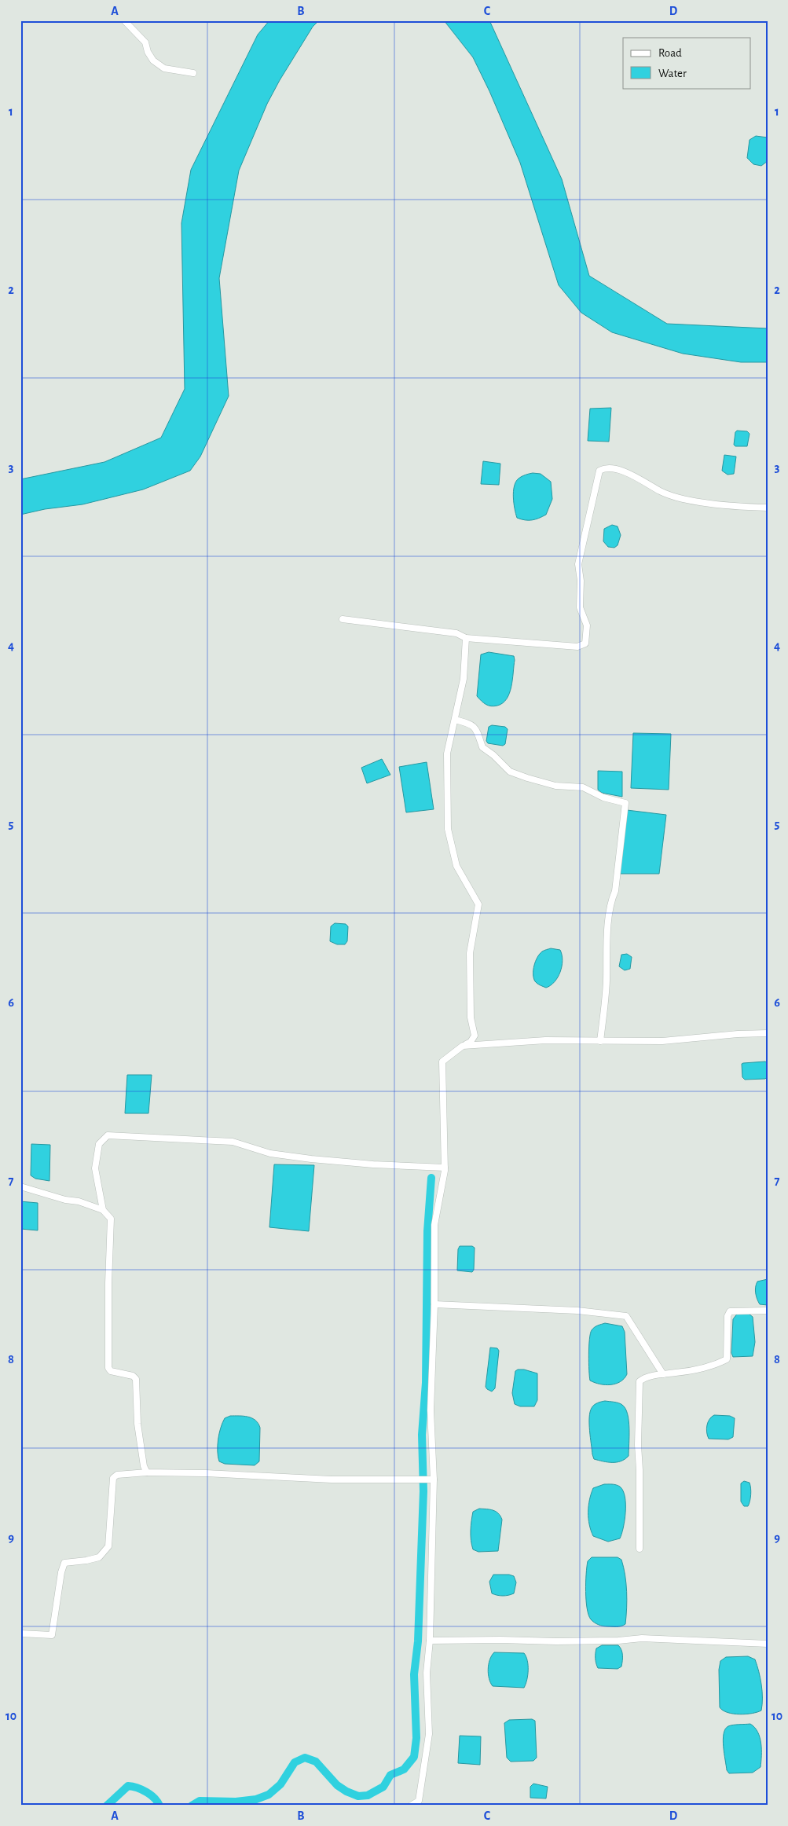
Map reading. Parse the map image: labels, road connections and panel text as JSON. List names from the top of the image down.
{
  "legend": ["Road", "Water"],
  "grid": {
    "columns": [
      "A",
      "B",
      "C",
      "D"
    ],
    "rows": [
      "1",
      "2",
      "3",
      "4",
      "5",
      "6",
      "7",
      "8",
      "9",
      "10"
    ]
  }
}
